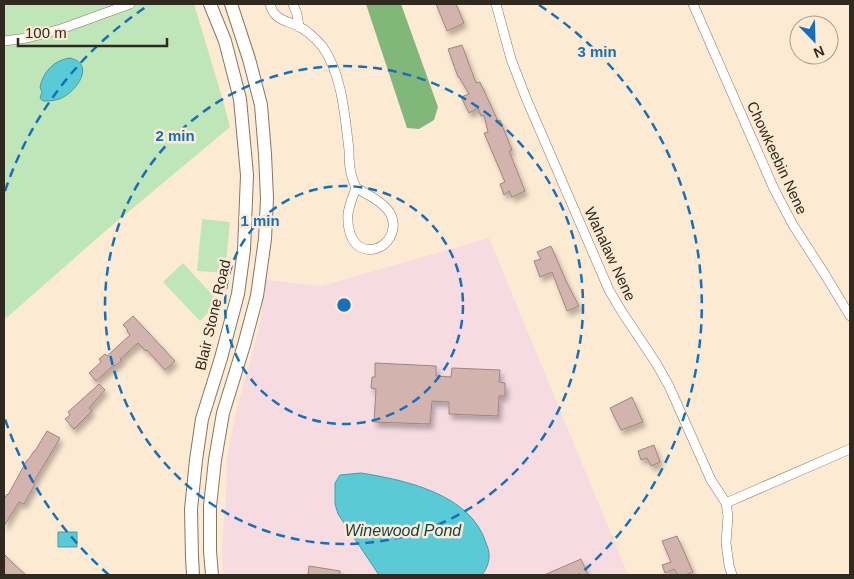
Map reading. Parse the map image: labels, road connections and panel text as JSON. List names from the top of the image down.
{
  "streets": {
    "main road": ["Blair Stone Road"],
    "street": ["Chowkeebin Nene", "Wahalaw Nene"]
  },
  "water": ["Winewood Pond"],
  "scale_bar": "100 m",
  "north": "bottom right",
  "rings": ["3 min", "2 min", "1 min"]
}
